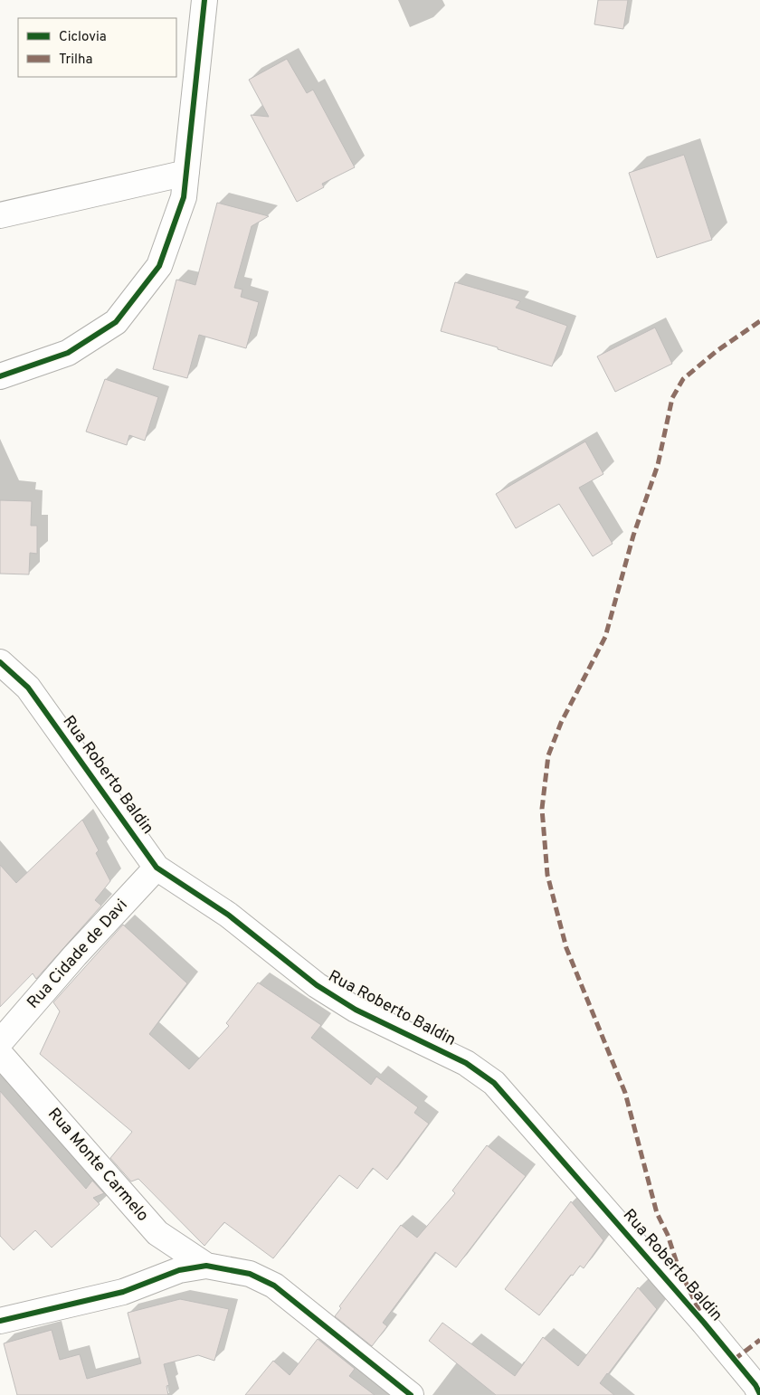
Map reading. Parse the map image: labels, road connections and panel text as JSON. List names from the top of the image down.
{
  "streets": {
    "street": ["Rua Roberto Baldin", "Rua Cidade de Davi", "Rua Monte Carmelo"]
  },
  "crossings": [
    ["Rua Roberto Baldin", "Rua Cidade de Davi"]
  ],
  "legend": ["Ciclovia", "Trilha"]
}
